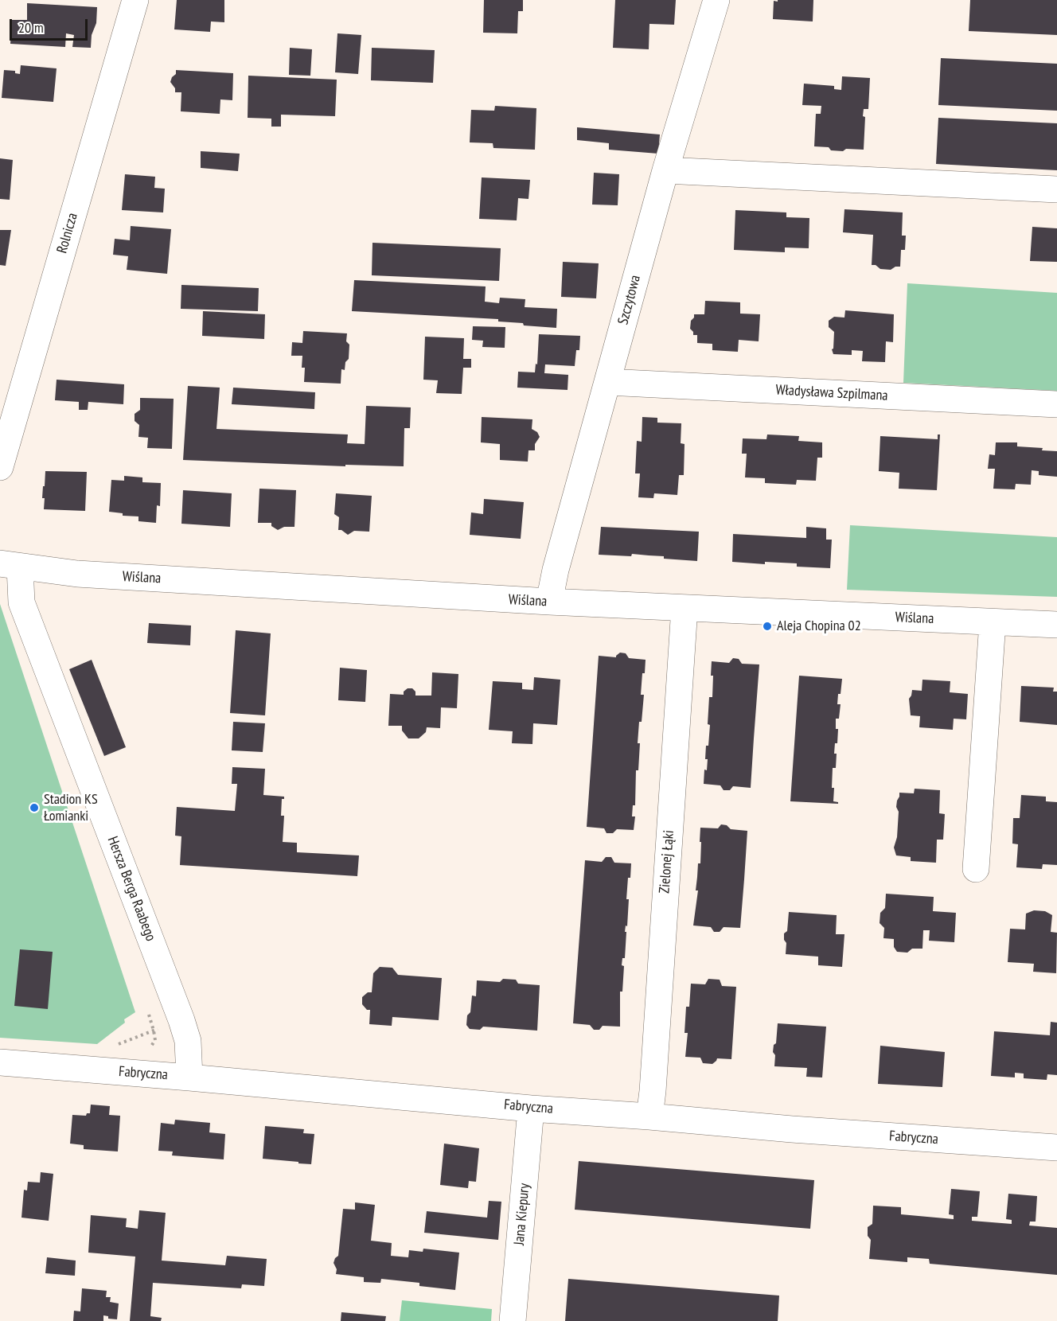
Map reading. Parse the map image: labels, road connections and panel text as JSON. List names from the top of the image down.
{
  "streets": {
    "street": [
      "Rolnicza",
      "Szczytowa",
      "Władysława Szpilmana",
      "Wiślana",
      "Zielonej Łąki",
      "Hersza Berga Raabego",
      "Fabryczna",
      "Jana Kiepury"
    ]
  },
  "crossings": [
    ["Szczytowa", "Władysława Szpilmana"],
    ["Szczytowa", "Wiślana"],
    ["Wiślana", "Zielonej Łąki"],
    ["Wiślana", "Hersza Berga Raabego"],
    ["Zielonej Łąki", "Fabryczna"],
    ["Hersza Berga Raabego", "Fabryczna"],
    ["Fabryczna", "Jana Kiepury"]
  ],
  "places": ["Aleja Chopina 02", "Stadion KS Łomianki"],
  "scale_bar": "20 m"
}
